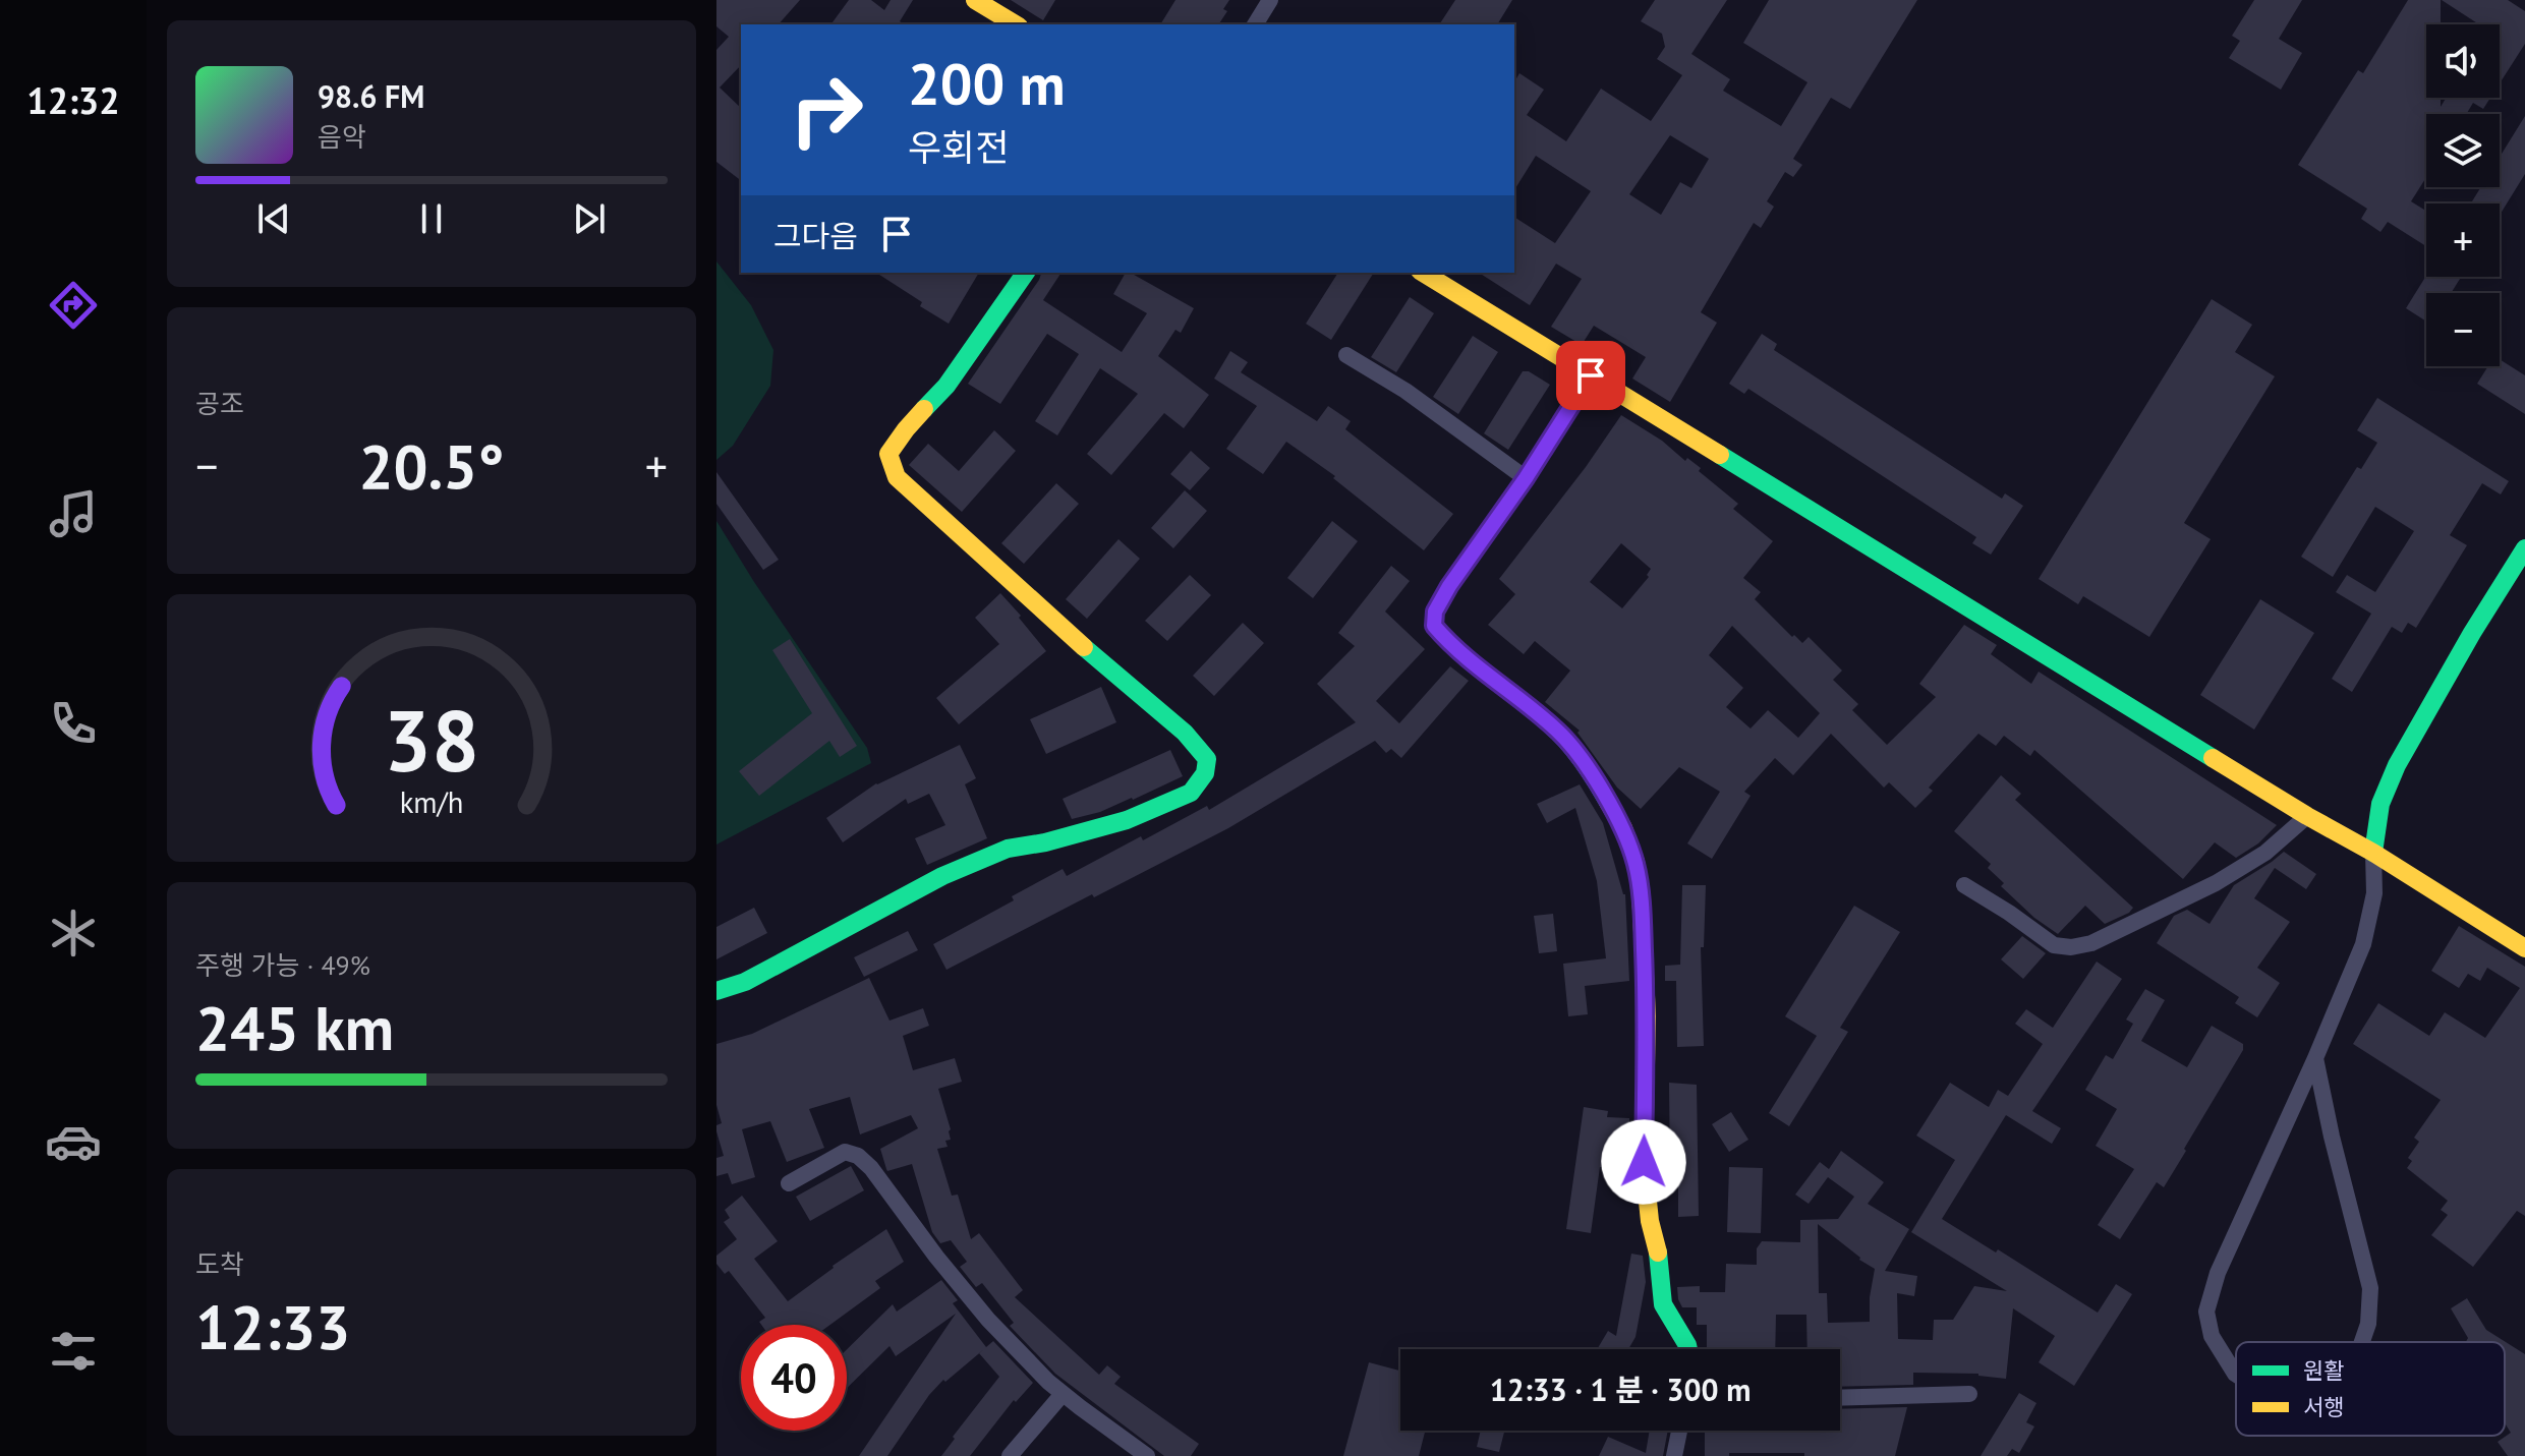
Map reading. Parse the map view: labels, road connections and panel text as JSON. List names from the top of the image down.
{
  "legend": ["원활", "서행"],
  "page": {
    "tabs": "12:32",
    "map_buttons": ["+", "−"],
    "turn": ["200 m", "우회전"],
    "song": ["98.6 FM", "음악"],
    "then": "그다음",
    "tile": [
      "공조",
      ["주행 가능 · 49%", "245 km"],
      ["도착", "12:33"]
    ],
    "heat": ["−", "20.5°", "+"],
    "limit": "40",
    "trip": "12:33 · 1 분 · 300 m",
    "gauge": ["38", "km/h"]
  }
}
